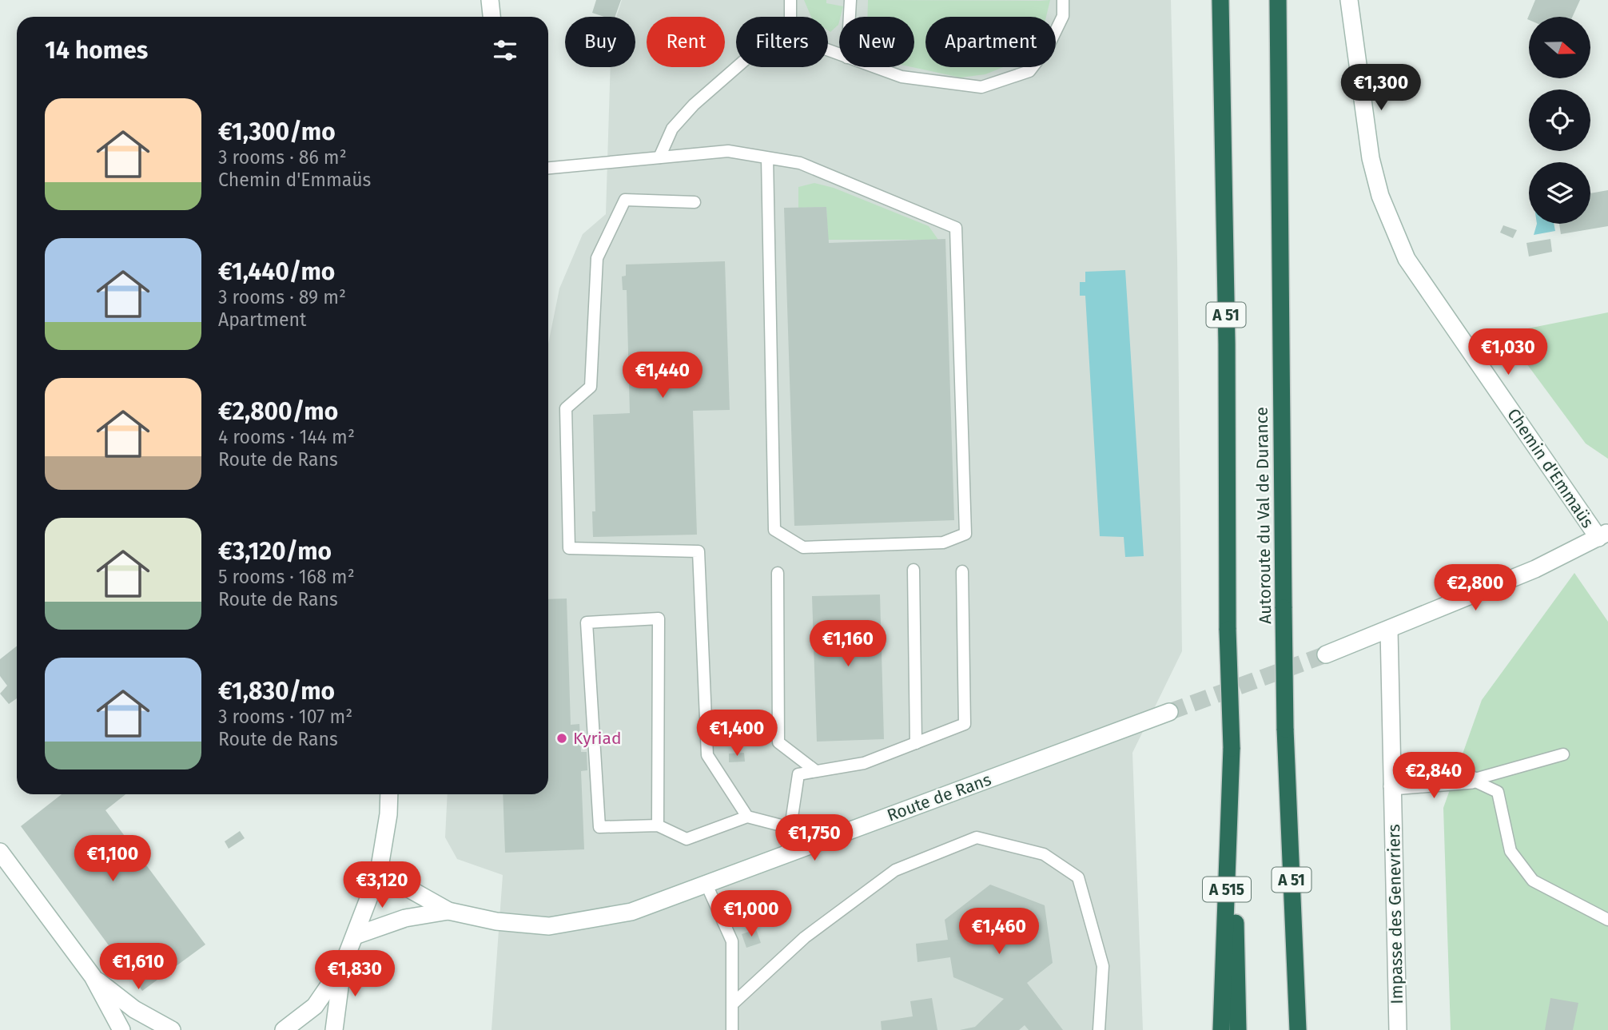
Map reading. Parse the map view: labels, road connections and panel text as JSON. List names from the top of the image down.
{
  "streets": {
    "highway": ["A 51", "Autoroute du Val de Durance", "A 515"],
    "street": ["Chemin d'Emmaüs", "Route de Rans", "Impasse des Genevriers"]
  },
  "crossings": [
    ["Autoroute du Val de Durance", "A 515"]
  ],
  "places": ["Kyriad"],
  "north": "right",
  "page": {
    "chip": [
      "Buy",
      "Rent",
      "Filters",
      "New",
      "Apartment"
    ],
    "heading": "14 homes",
    "price": [
      "€1,300",
      "€1,030",
      "€1,440",
      "€2,800",
      "€1,160",
      "€1,400",
      "€2,840",
      "€1,750",
      "€1,100",
      "€3,120",
      "€1,000",
      "€1,460",
      "€1,610",
      "€1,830"
    ],
    "list": [
      {
        "name": "€1,300/mo",
        "note": "3 rooms · 86 m² · Chemin d'Emmaüs"
      },
      {
        "name": "€1,440/mo",
        "note": "3 rooms · 89 m² · Apartment"
      },
      {
        "name": "€2,800/mo",
        "note": "4 rooms · 144 m² · Route de Rans"
      },
      {
        "name": "€3,120/mo",
        "note": "5 rooms · 168 m² · Route de Rans"
      },
      {
        "name": "€1,830/mo",
        "note": "3 rooms · 107 m² · Route de Rans"
      }
    ]
  }
}
